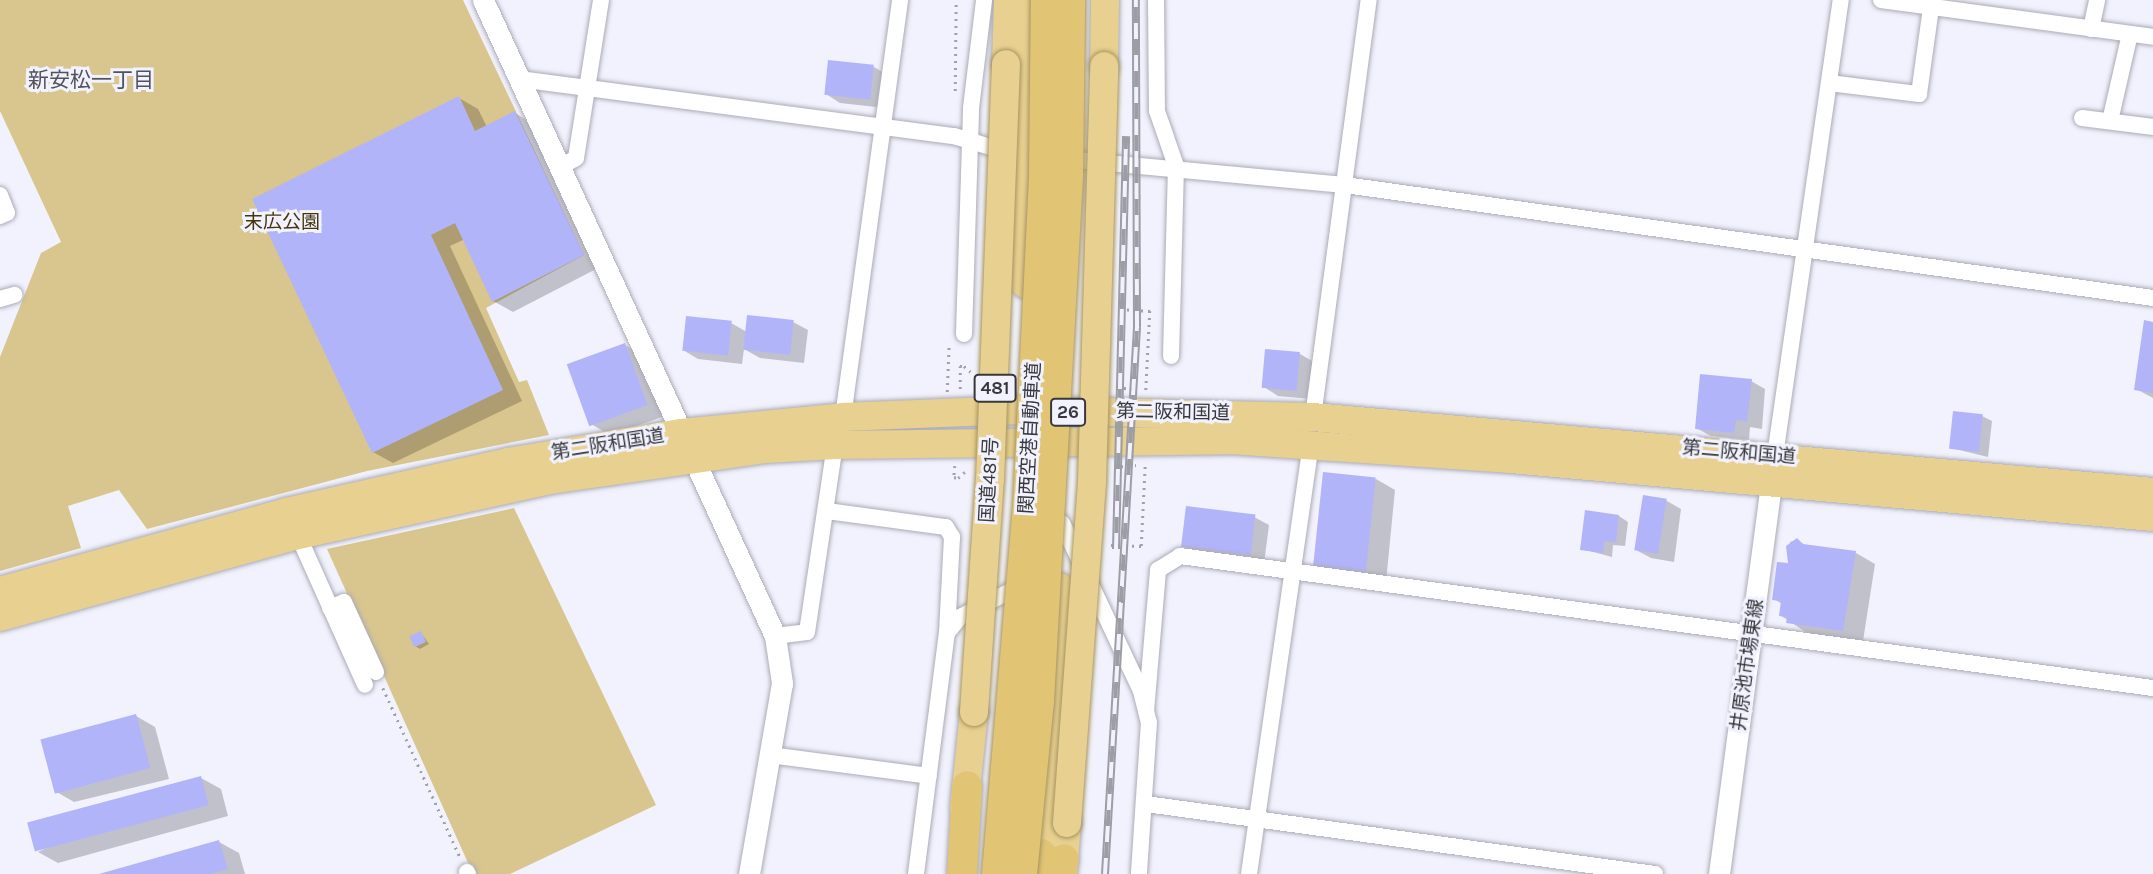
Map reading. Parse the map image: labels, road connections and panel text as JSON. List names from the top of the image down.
{
  "streets": {
    "highway": [
      "481",
      "26",
      "第二阪和国道",
      "関西空港自動車道",
      "国道481号"
    ],
    "street": ["井原池市場東線"]
  },
  "crossings": [
    ["481", "第二阪和国道"],
    ["481", "関西空港自動車道"],
    ["第二阪和国道", "井原池市場東線"]
  ],
  "districts": ["新安松一丁目"],
  "parks": ["末広公園"]
}
